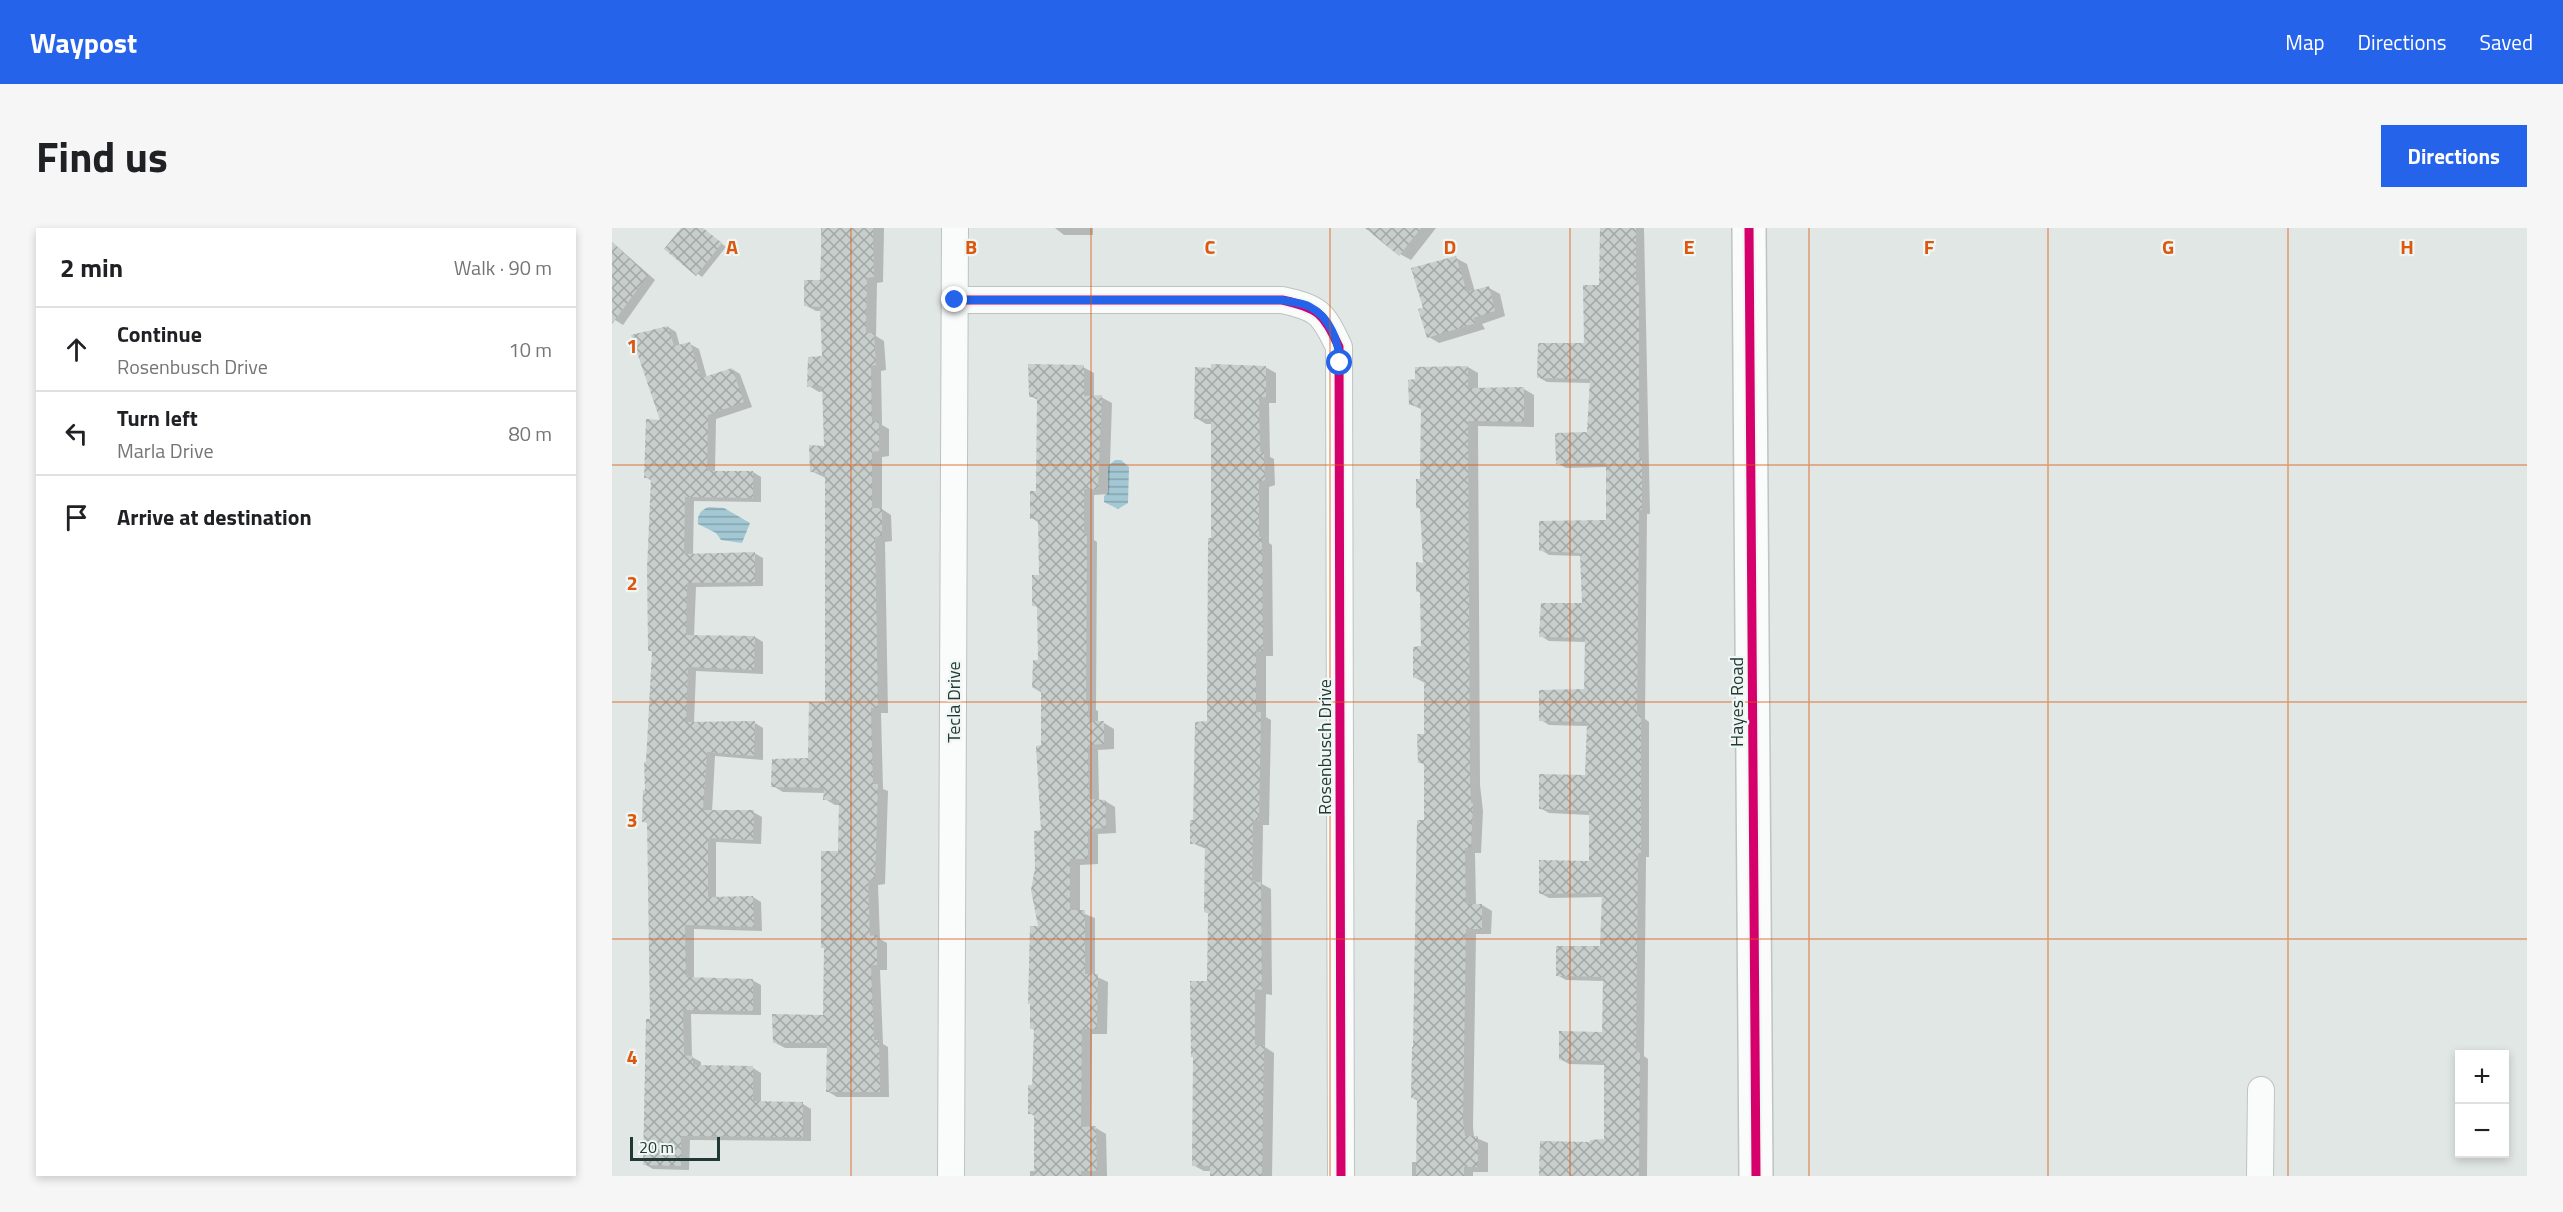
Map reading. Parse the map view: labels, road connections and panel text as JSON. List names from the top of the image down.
{
  "streets": {
    "street": ["Tecla Drive", "Hayes Road", "Rosenbusch Drive"]
  },
  "crossings": [
    ["Tecla Drive", "Rosenbusch Drive"]
  ],
  "scale_bar": "20 m",
  "page": {
    "header": "Waypost",
    "nav": ["Map", "Directions", "Saved"],
    "title": "Find us",
    "buttons": "Directions",
    "heading": ["2 min", "Walk · 90 m"],
    "list": [
      ["Continue", "Rosenbusch Drive", "10 m"],
      ["Turn left", "Marla Drive", "80 m"],
      "Arrive at destination"
    ],
    "map_buttons": ["+", "−"],
    "scale": "20 m"
  },
  "grid": {
    "columns": [
      "A",
      "B",
      "C",
      "D",
      "E",
      "F",
      "G",
      "H"
    ],
    "rows": [
      "1",
      "2",
      "3",
      "4"
    ]
  }
}
